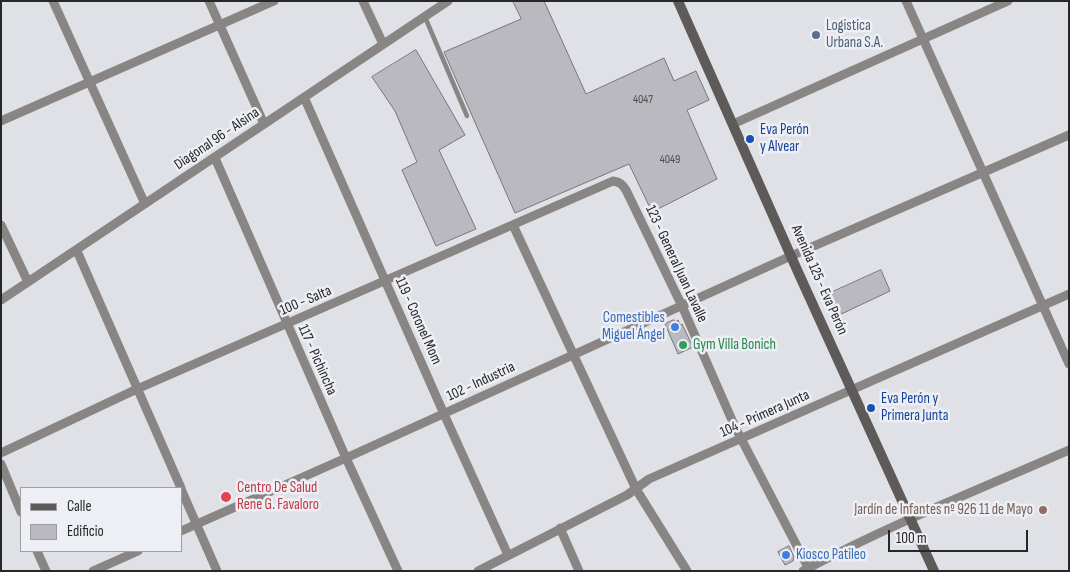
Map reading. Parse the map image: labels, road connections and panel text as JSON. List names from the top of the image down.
{
  "streets": {
    "main road": ["Avenida 125 - Eva Perón"],
    "street": [
      "Diagonal 96 - Alsina",
      "123 - General Juan Lavalle",
      "100 - Salta",
      "119 - Coronel Mom",
      "117 - Pichincha",
      "102 - Industria",
      "104 - Primera Junta"
    ]
  },
  "crossings": [
    ["Diagonal 96 - Alsina", "119 - Coronel Mom"],
    ["Diagonal 96 - Alsina", "117 - Pichincha"],
    ["123 - General Juan Lavalle", "100 - Salta"],
    ["123 - General Juan Lavalle", "102 - Industria"],
    ["123 - General Juan Lavalle", "104 - Primera Junta"],
    ["Avenida 125 - Eva Perón", "102 - Industria"],
    ["Avenida 125 - Eva Perón", "104 - Primera Junta"],
    ["100 - Salta", "119 - Coronel Mom"],
    ["100 - Salta", "117 - Pichincha"],
    ["119 - Coronel Mom", "102 - Industria"],
    ["119 - Coronel Mom", "104 - Primera Junta"],
    ["117 - Pichincha", "102 - Industria"]
  ],
  "places": [
    "Logistica Urbana S.A.",
    "Eva Perón y Alvear",
    "Comestibles Miguel Ángel",
    "Gym Villa Bonich",
    "Eva Perón y Primera Junta",
    "Centro De Salud Rene G. Favaloro",
    "Jardín de Infantes nº 926 11 de Mayo",
    "Kiosco Patileo"
  ],
  "house_numbers": ["4047", "4049"],
  "legend": ["Calle", "Edificio"],
  "scale_bar": "100 m"
}
